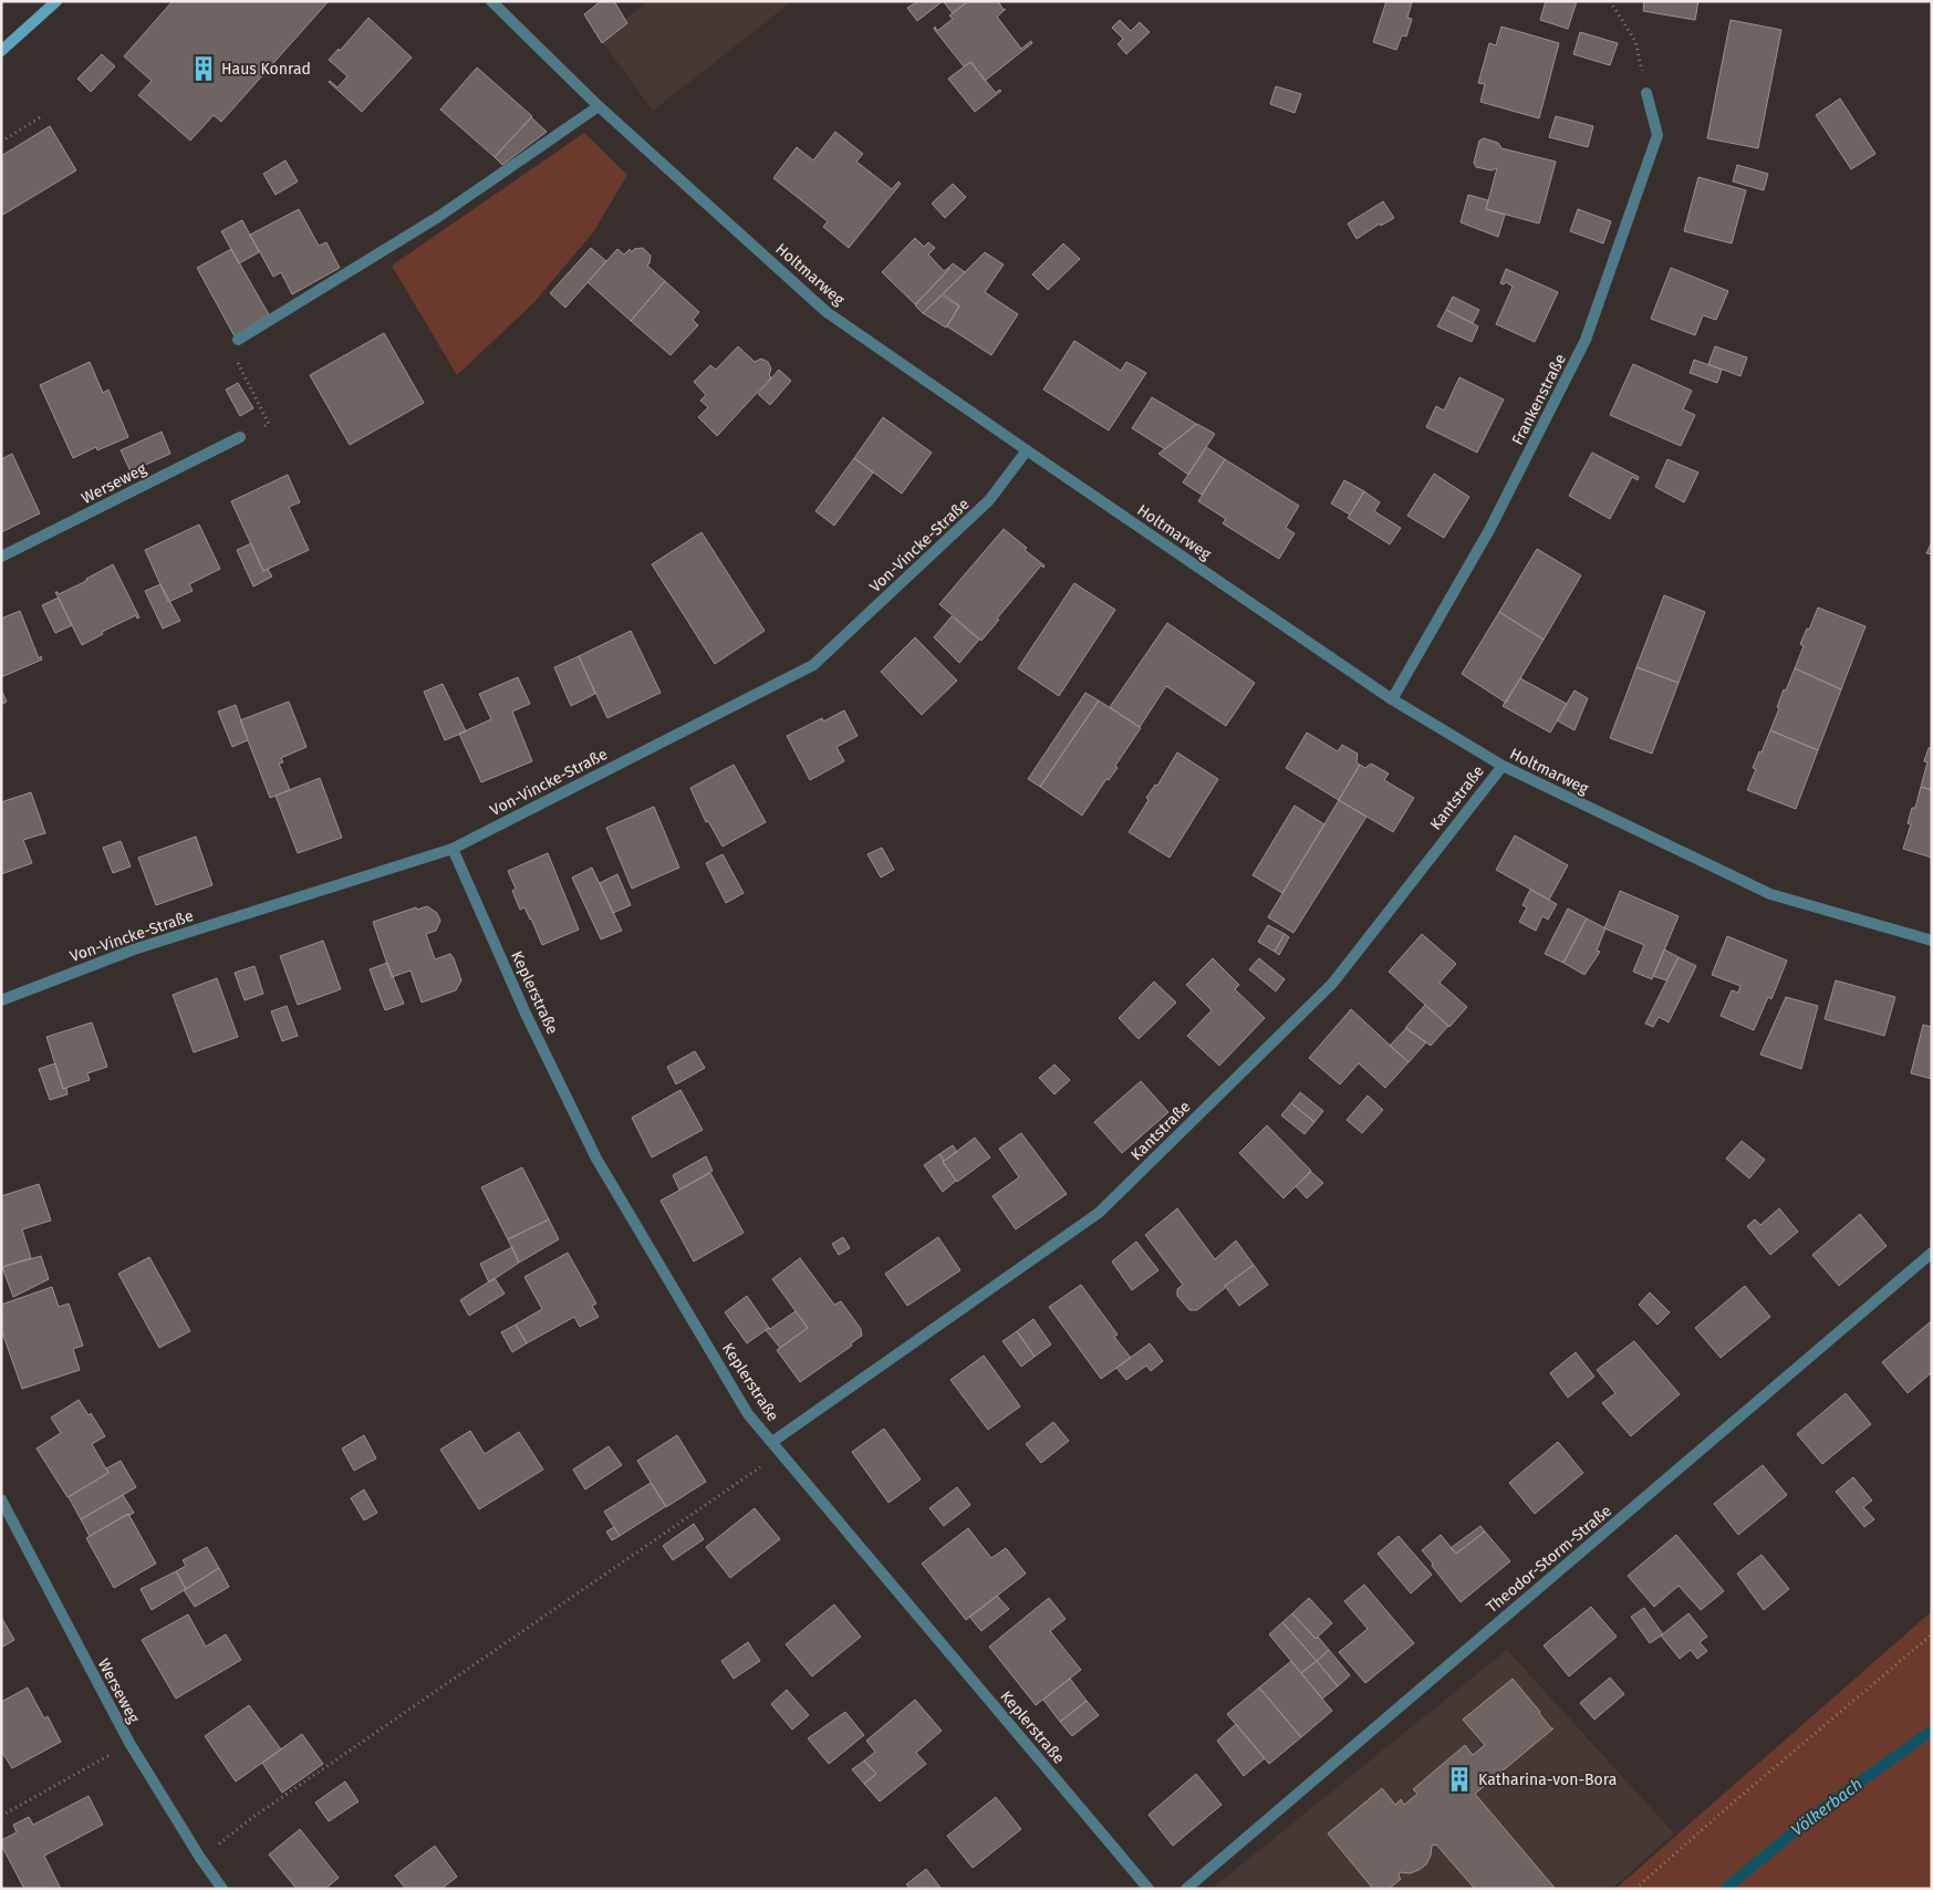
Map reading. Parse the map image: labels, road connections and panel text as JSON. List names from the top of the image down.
{
  "streets": {
    "street": [
      "Holtmarweg",
      "Frankenstraße",
      "Werseweg",
      "Von-Vincke-Straße",
      "Kantstraße",
      "Keplerstraße",
      "Theodor-Storm-Straße"
    ]
  },
  "crossings": [
    ["Holtmarweg", "Frankenstraße"],
    ["Holtmarweg", "Von-Vincke-Straße"],
    ["Holtmarweg", "Kantstraße"],
    ["Von-Vincke-Straße", "Keplerstraße"],
    ["Kantstraße", "Keplerstraße"]
  ],
  "water": ["Völkerbach"],
  "places": {
    "building": ["Haus Konrad", "Katharina-von-Bora"]
  }
}
